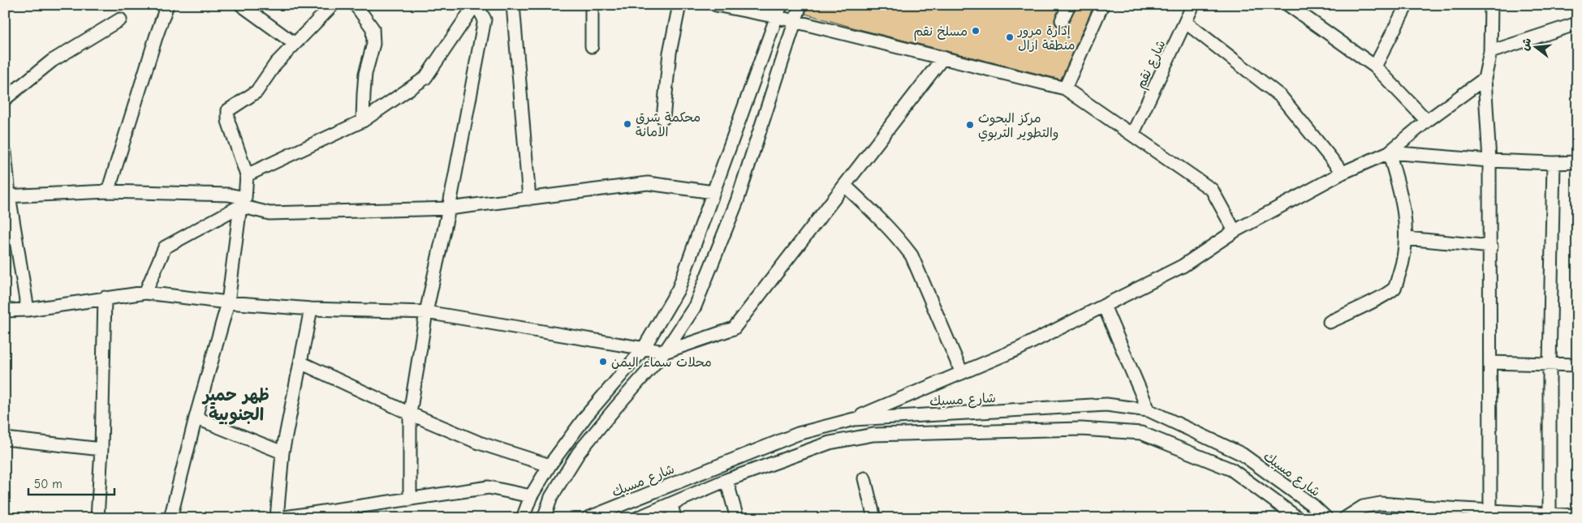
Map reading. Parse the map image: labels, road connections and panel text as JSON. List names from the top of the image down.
{
  "streets": {
    "street": ["شارع نقم", "شارع مسيك"]
  },
  "districts": ["ظهر حمير الجنوبية"],
  "places": [
    "مسلخ نقم",
    "إدارة مرور منطقة ازال",
    "محكمة شرق الامانة",
    "مركز البحوث والتطوير التربوي",
    "محلات سماء اليمن"
  ],
  "scale_bar": "50 m",
  "north": "left"
}
